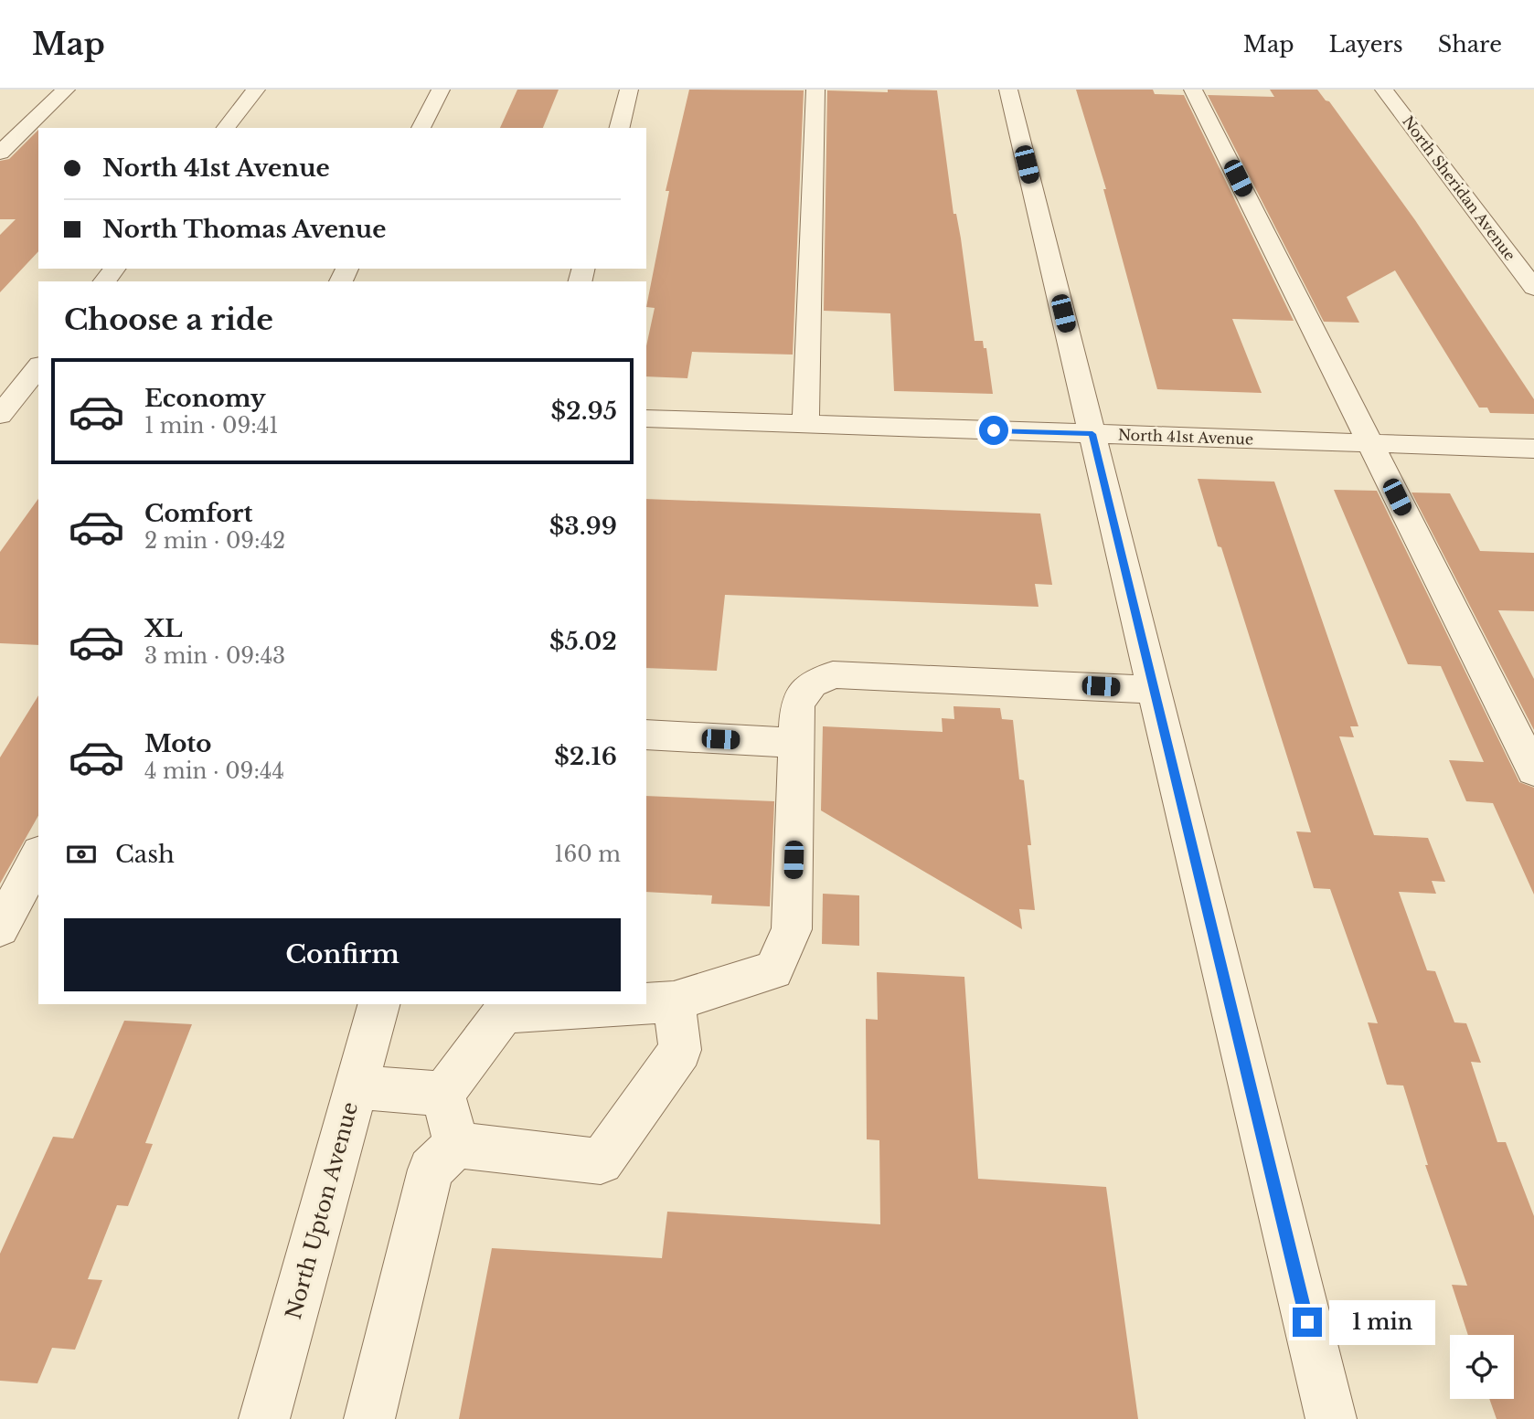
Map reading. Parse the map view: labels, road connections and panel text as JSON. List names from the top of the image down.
{
  "streets": {
    "street": ["North Sheridan Avenue", "North 41st Avenue", "North Upton Avenue"]
  },
  "page": {
    "header": "Map",
    "nav": ["Map", "Layers", "Share"],
    "banner": ["North 41st Avenue", "North Thomas Avenue"],
    "heading": "Choose a ride",
    "list": [
      {
        "name": "Economy",
        "note": "1 min · 09:41",
        "value": "$2.95"
      },
      {
        "name": "Comfort",
        "note": "2 min · 09:42",
        "value": "$3.99"
      },
      {
        "name": "XL",
        "note": "3 min · 09:43",
        "value": "$5.02"
      },
      {
        "name": "Moto",
        "note": "4 min · 09:44",
        "value": "$2.16"
      }
    ],
    "pay": ["Cash", "160 m"],
    "buttons": "Confirm",
    "bubble": "1 min"
  }
}
